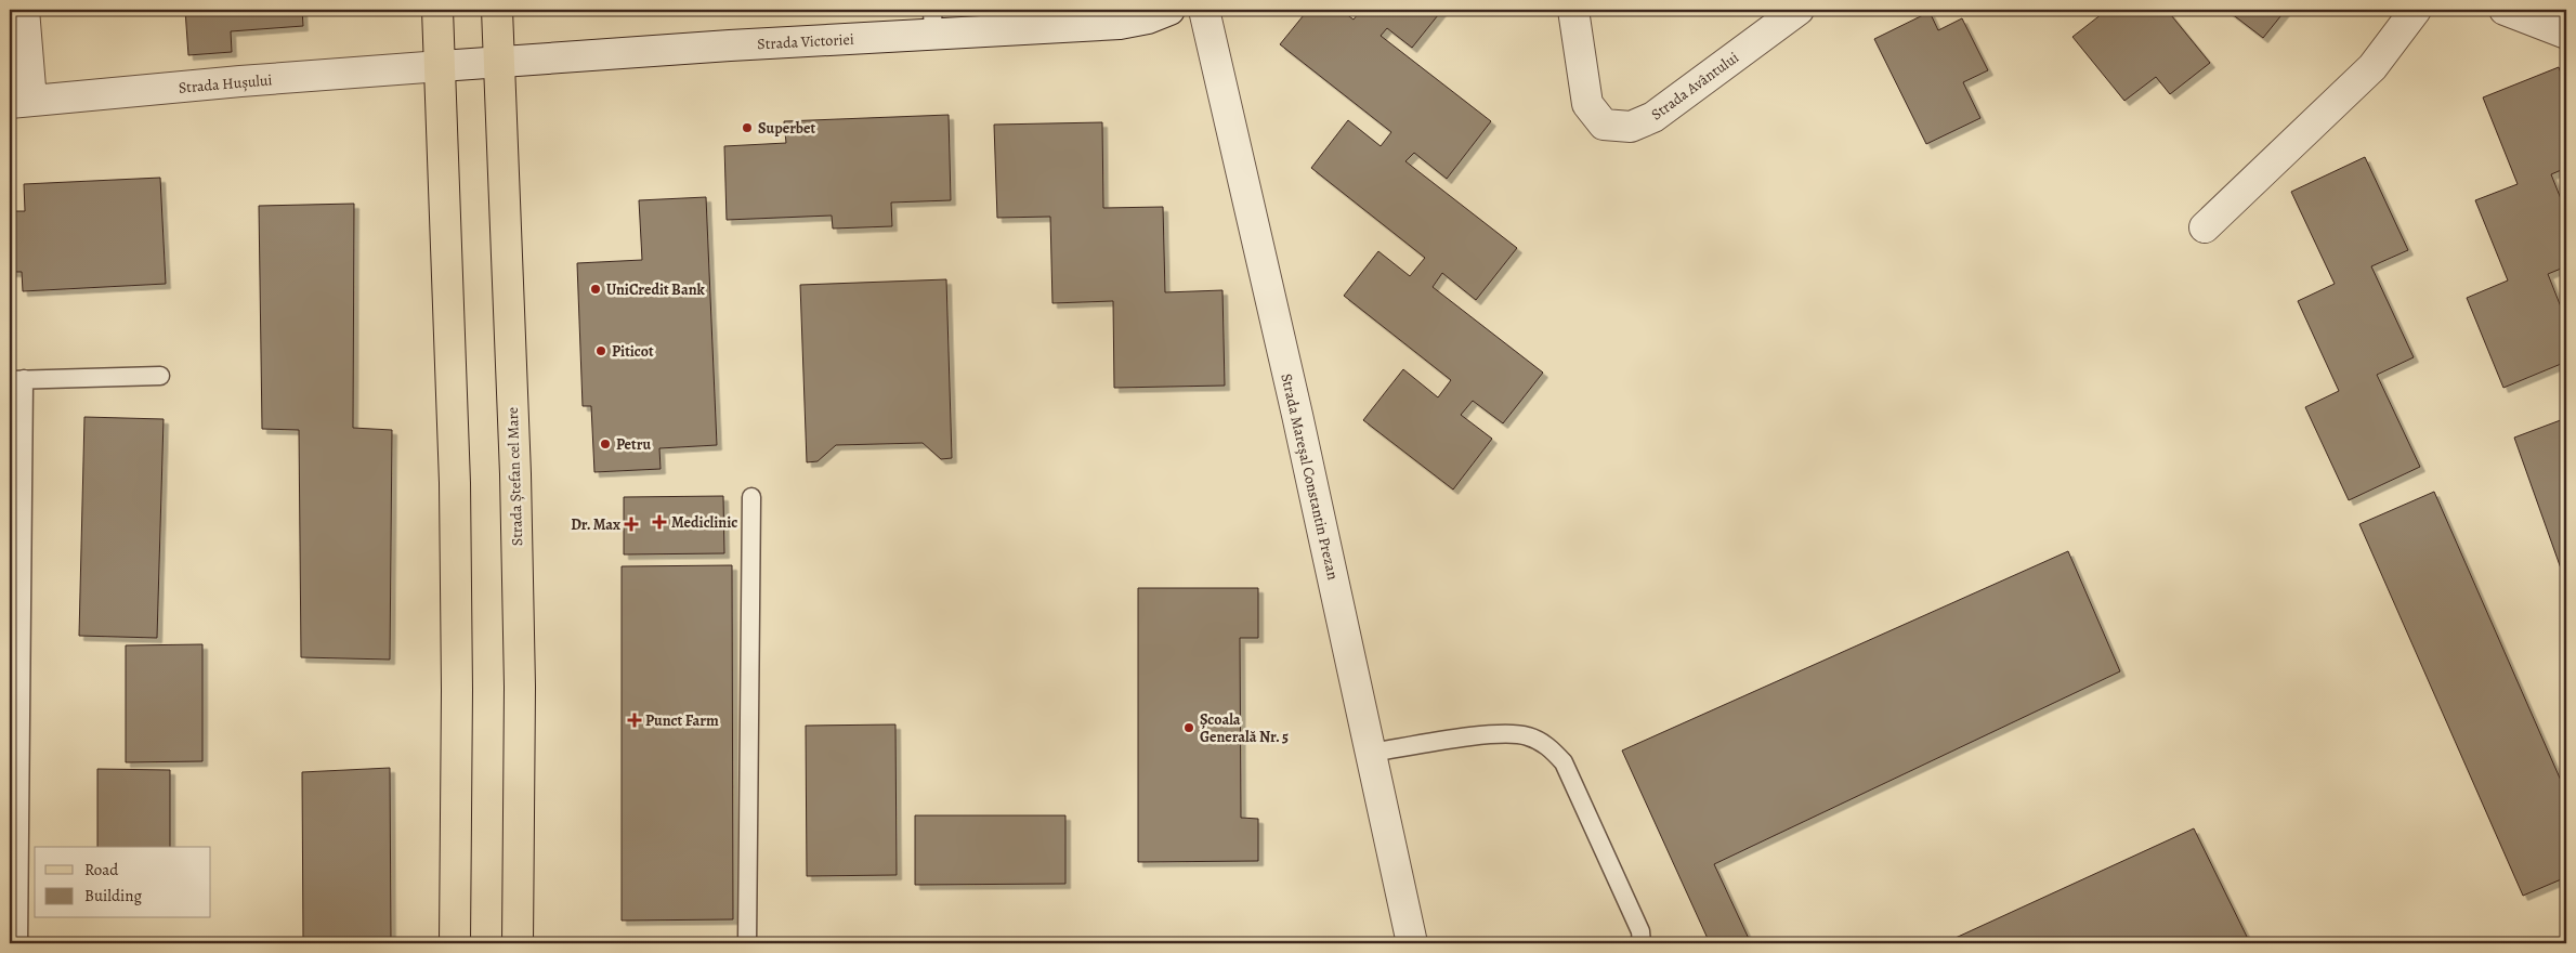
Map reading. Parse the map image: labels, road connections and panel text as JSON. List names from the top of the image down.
{
  "streets": {
    "main road": ["Strada Ștefan cel Mare"],
    "street": [
      "Strada Victoriei",
      "Strada Hușului",
      "Strada Avântului",
      "Strada Mareșal Constantin Prezan"
    ]
  },
  "crossings": [
    ["Strada Victoriei", "Strada Hușului"],
    ["Strada Victoriei", "Strada Ștefan cel Mare"]
  ],
  "places": {
    "other": [
      "Superbet",
      "UniCredit Bank",
      "Piticot",
      "Petru",
      "Școala Generală Nr. 5"
    ],
    "health": ["Mediclinic", "Dr. Max", "Punct Farm"]
  },
  "legend": ["Road", "Building"]
}
